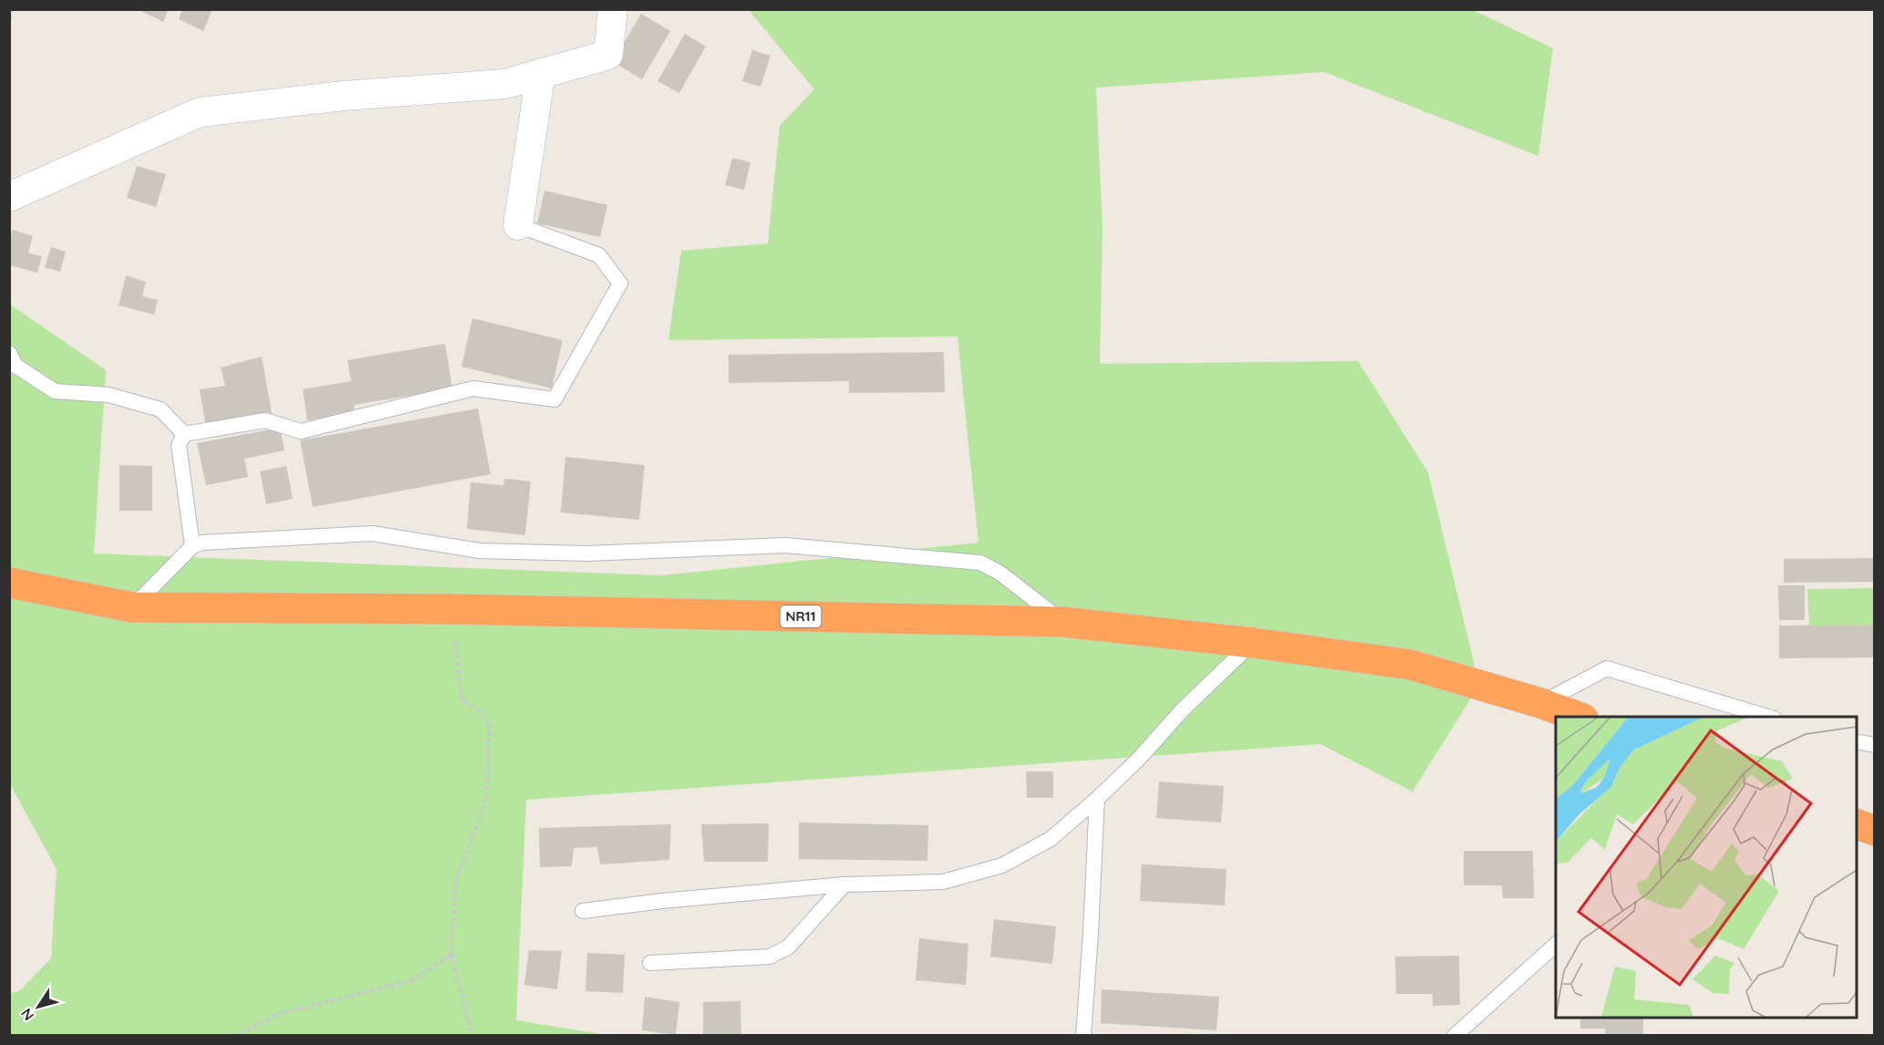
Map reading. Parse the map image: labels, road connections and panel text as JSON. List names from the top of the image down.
{
  "streets": {
    "highway": ["NR11"]
  },
  "north": "bottom left"
}
